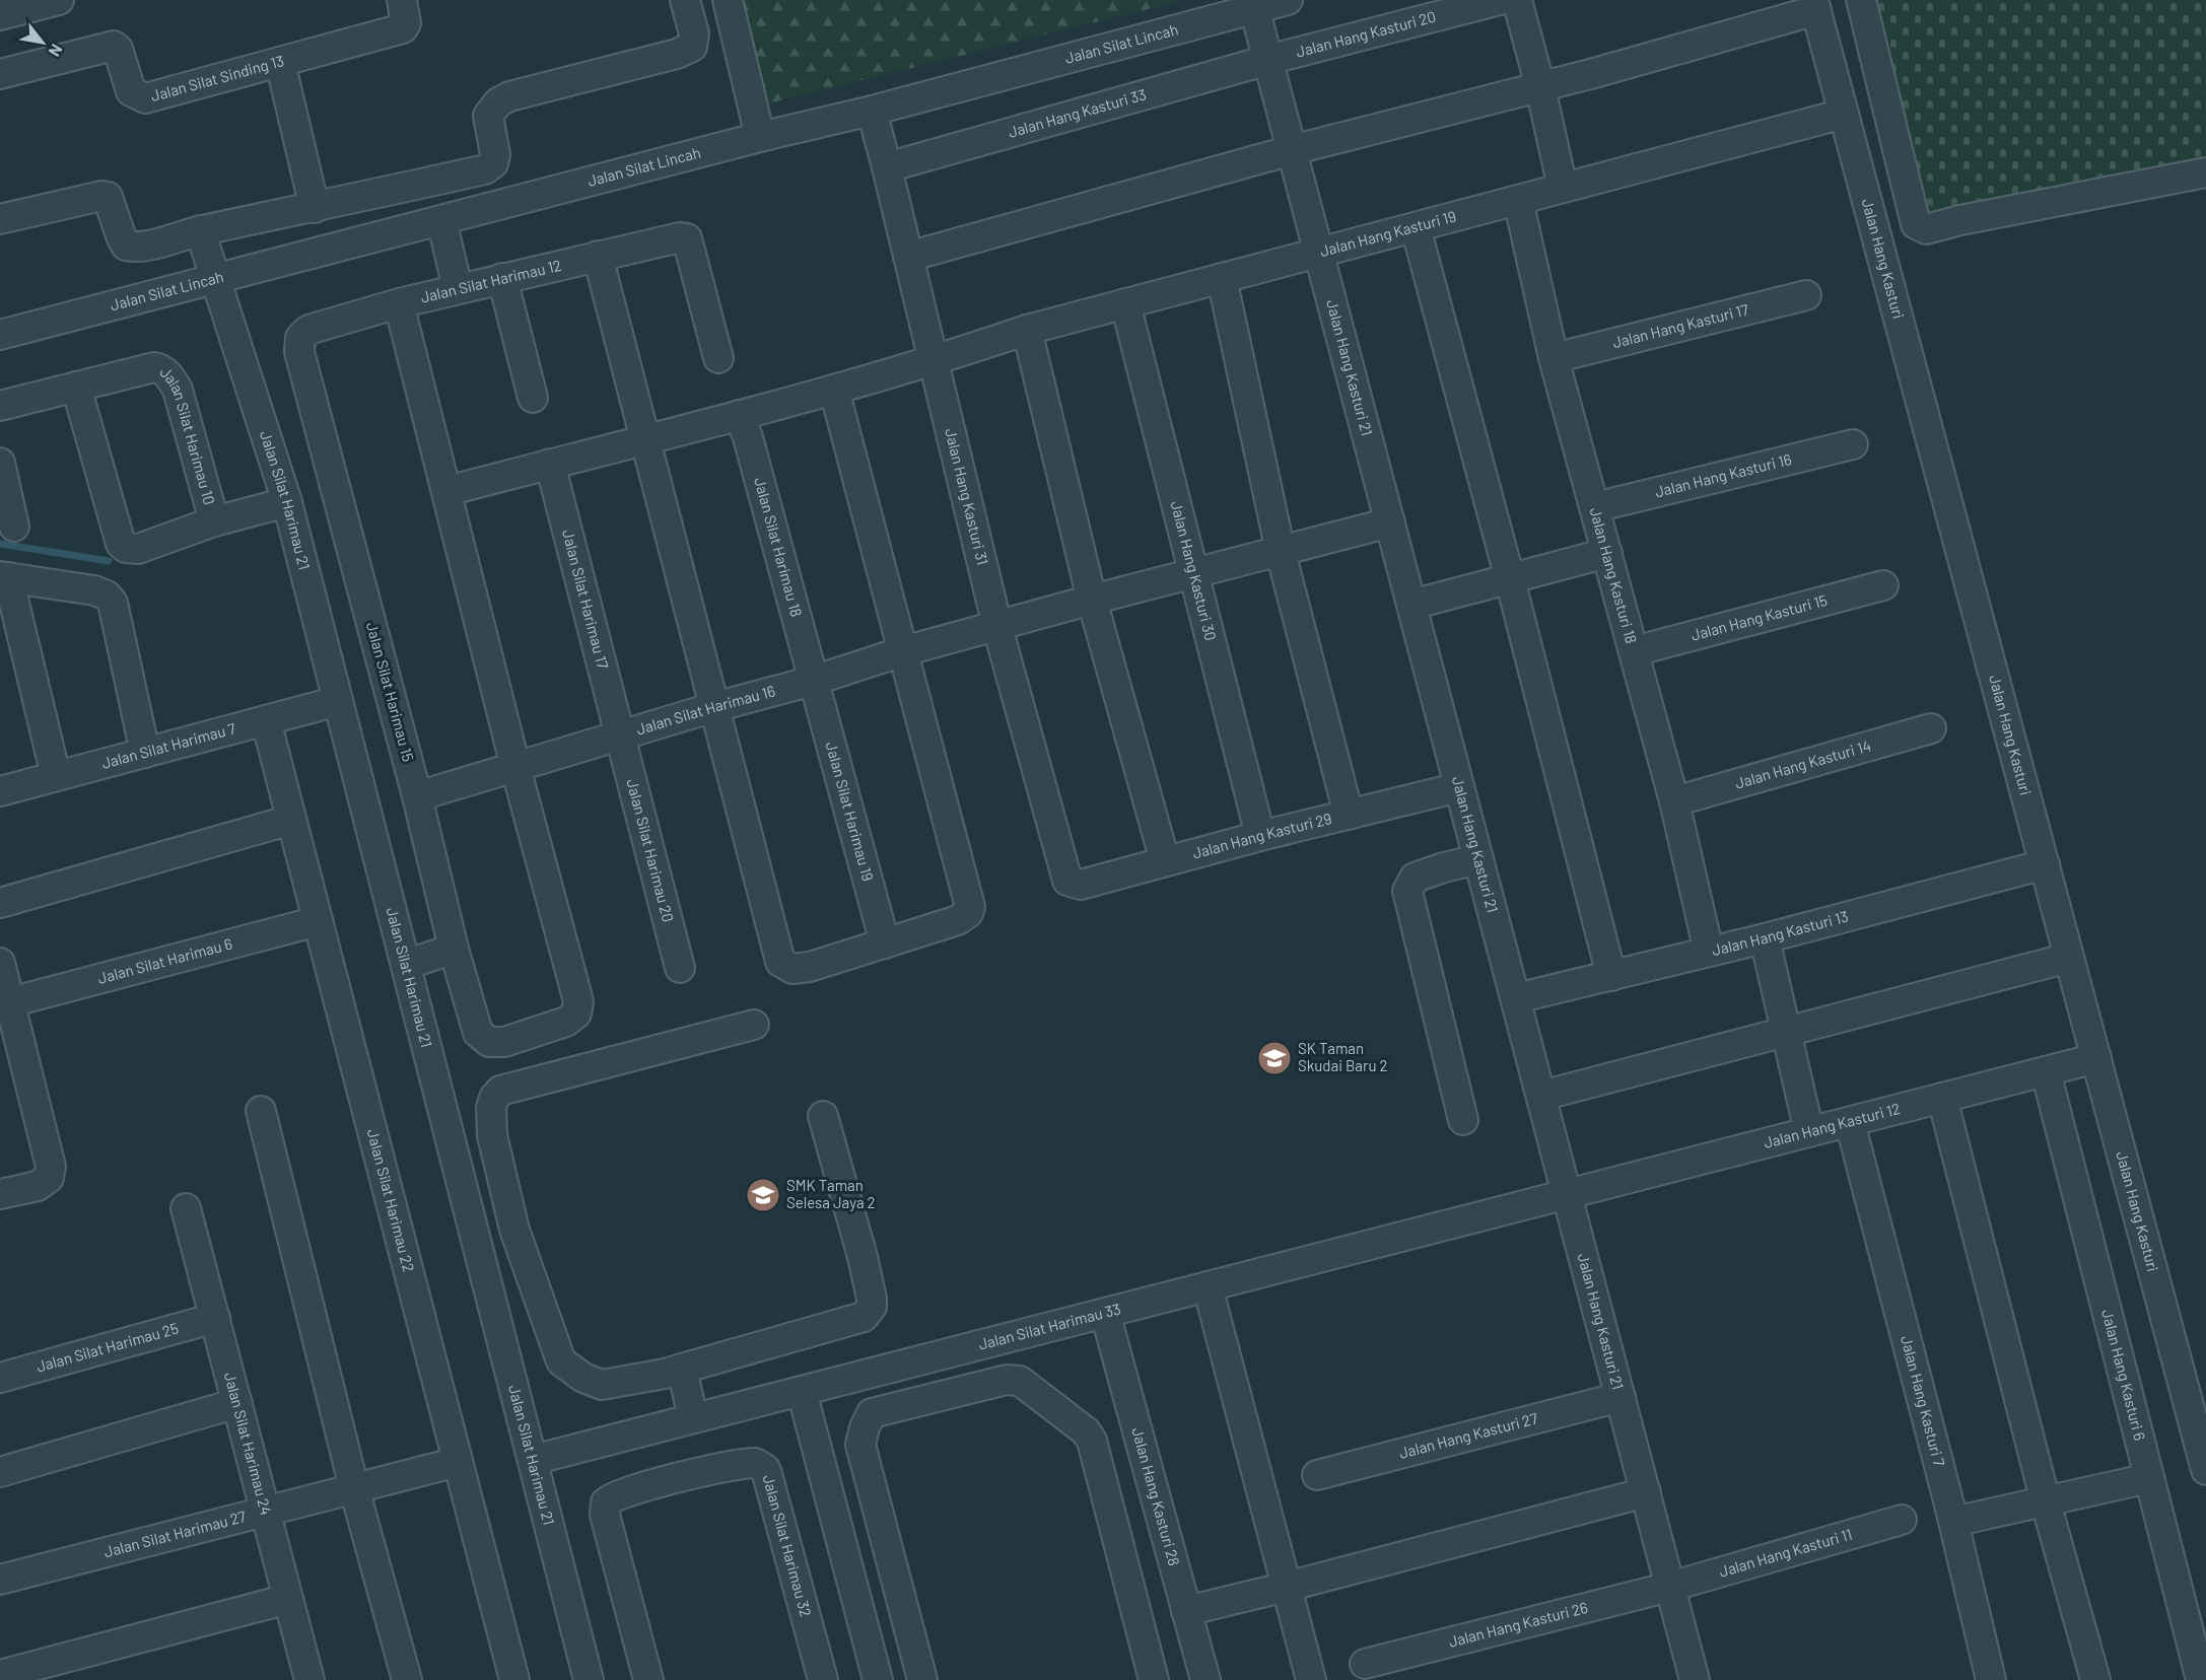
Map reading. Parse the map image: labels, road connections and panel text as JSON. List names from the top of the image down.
{
  "streets": {
    "street": [
      "Jalan Hang Kasturi 20",
      "Jalan Silat Lincah",
      "Jalan Silat Sinding 13",
      "Jalan Hang Kasturi 33",
      "Jalan Hang Kasturi 19",
      "Jalan Hang Kasturi",
      "Jalan Silat Harimau 12",
      "Jalan Hang Kasturi 17",
      "Jalan Hang Kasturi 21",
      "Jalan Silat Harimau 10",
      "Jalan Hang Kasturi 16",
      "Jalan Hang Kasturi 31",
      "Jalan Silat Harimau 21",
      "Jalan Silat Harimau 18",
      "Jalan Hang Kasturi 30",
      "Jalan Hang Kasturi 18",
      "Jalan Silat Harimau 17",
      "Jalan Hang Kasturi 15",
      "Jalan Silat Harimau 15",
      "Jalan Silat Harimau 16",
      "Jalan Silat Harimau 7",
      "Jalan Hang Kasturi 14",
      "Jalan Silat Harimau 19",
      "Jalan Hang Kasturi 29",
      "Jalan Silat Harimau 20",
      "Jalan Hang Kasturi 13",
      "Jalan Silat Harimau 6",
      "Jalan Hang Kasturi 12",
      "Jalan Silat Harimau 22",
      "Jalan Silat Harimau 33",
      "Jalan Silat Harimau 25",
      "Jalan Hang Kasturi 6",
      "Jalan Hang Kasturi 7",
      "Jalan Hang Kasturi 27",
      "Jalan Silat Harimau 24",
      "Jalan Hang Kasturi 28",
      "Jalan Silat Harimau 27",
      "Jalan Silat Harimau 32",
      "Jalan Hang Kasturi 11",
      "Jalan Hang Kasturi 26"
    ]
  },
  "crossings": [
    ["Jalan Hang Kasturi 20", "Jalan Hang Kasturi 33"],
    ["Jalan Hang Kasturi 20", "Jalan Hang Kasturi 21"],
    ["Jalan Silat Lincah", "Jalan Hang Kasturi 21"],
    ["Jalan Silat Lincah", "Jalan Hang Kasturi 31"],
    ["Jalan Silat Lincah", "Jalan Silat Harimau 21"],
    ["Jalan Hang Kasturi 33", "Jalan Hang Kasturi 21"],
    ["Jalan Hang Kasturi 33", "Jalan Hang Kasturi 31"],
    ["Jalan Hang Kasturi 19", "Jalan Hang Kasturi"],
    ["Jalan Hang Kasturi 19", "Jalan Hang Kasturi 21"],
    ["Jalan Hang Kasturi 19", "Jalan Hang Kasturi 31"],
    ["Jalan Hang Kasturi 19", "Jalan Silat Harimau 18"],
    ["Jalan Hang Kasturi 19", "Jalan Hang Kasturi 30"],
    ["Jalan Hang Kasturi 19", "Jalan Hang Kasturi 18"],
    ["Jalan Hang Kasturi 19", "Jalan Silat Harimau 17"],
    ["Jalan Hang Kasturi", "Jalan Hang Kasturi 13"],
    ["Jalan Hang Kasturi", "Jalan Hang Kasturi 12"],
    ["Jalan Silat Harimau 12", "Jalan Silat Harimau 15"],
    ["Jalan Hang Kasturi 17", "Jalan Hang Kasturi 18"],
    ["Jalan Hang Kasturi 21", "Jalan Silat Harimau 16"],
    ["Jalan Hang Kasturi 21", "Jalan Hang Kasturi 29"],
    ["Jalan Hang Kasturi 21", "Jalan Hang Kasturi 13"],
    ["Jalan Hang Kasturi 21", "Jalan Hang Kasturi 12"],
    ["Jalan Hang Kasturi 21", "Jalan Silat Harimau 33"],
    ["Jalan Hang Kasturi 21", "Jalan Hang Kasturi 27"],
    ["Jalan Hang Kasturi 21", "Jalan Hang Kasturi 11"],
    ["Jalan Hang Kasturi 21", "Jalan Hang Kasturi 26"],
    ["Jalan Silat Harimau 10", "Jalan Silat Harimau 21"],
    ["Jalan Hang Kasturi 16", "Jalan Hang Kasturi 18"],
    ["Jalan Hang Kasturi 31", "Jalan Silat Harimau 16"],
    ["Jalan Hang Kasturi 31", "Jalan Hang Kasturi 29"],
    ["Jalan Silat Harimau 21", "Jalan Silat Harimau 7"],
    ["Jalan Silat Harimau 21", "Jalan Silat Harimau 33"],
    ["Jalan Silat Harimau 18", "Jalan Silat Harimau 16"],
    ["Jalan Silat Harimau 18", "Jalan Silat Harimau 19"],
    ["Jalan Hang Kasturi 30", "Jalan Silat Harimau 16"],
    ["Jalan Hang Kasturi 30", "Jalan Hang Kasturi 29"],
    ["Jalan Hang Kasturi 18", "Jalan Hang Kasturi 15"],
    ["Jalan Hang Kasturi 18", "Jalan Hang Kasturi 14"],
    ["Jalan Hang Kasturi 18", "Jalan Hang Kasturi 13"],
    ["Jalan Silat Harimau 17", "Jalan Silat Harimau 16"],
    ["Jalan Silat Harimau 17", "Jalan Silat Harimau 20"],
    ["Jalan Silat Harimau 15", "Jalan Silat Harimau 16"],
    ["Jalan Silat Harimau 16", "Jalan Silat Harimau 19"],
    ["Jalan Silat Harimau 16", "Jalan Silat Harimau 20"],
    ["Jalan Silat Harimau 7", "Jalan Silat Harimau 22"],
    ["Jalan Silat Harimau 6", "Jalan Silat Harimau 22"],
    ["Jalan Hang Kasturi 12", "Jalan Silat Harimau 33"],
    ["Jalan Hang Kasturi 12", "Jalan Hang Kasturi 6"],
    ["Jalan Hang Kasturi 12", "Jalan Hang Kasturi 7"],
    ["Jalan Silat Harimau 22", "Jalan Silat Harimau 27"],
    ["Jalan Silat Harimau 33", "Jalan Hang Kasturi 28"],
    ["Jalan Silat Harimau 25", "Jalan Silat Harimau 24"],
    ["Jalan Silat Harimau 24", "Jalan Silat Harimau 27"],
    ["Jalan Hang Kasturi 11", "Jalan Hang Kasturi 26"]
  ],
  "places": {
    "school or university": ["SK Taman Skudai Baru 2", "SMK Taman Selesa Jaya 2"]
  },
  "north": "bottom right"
}
